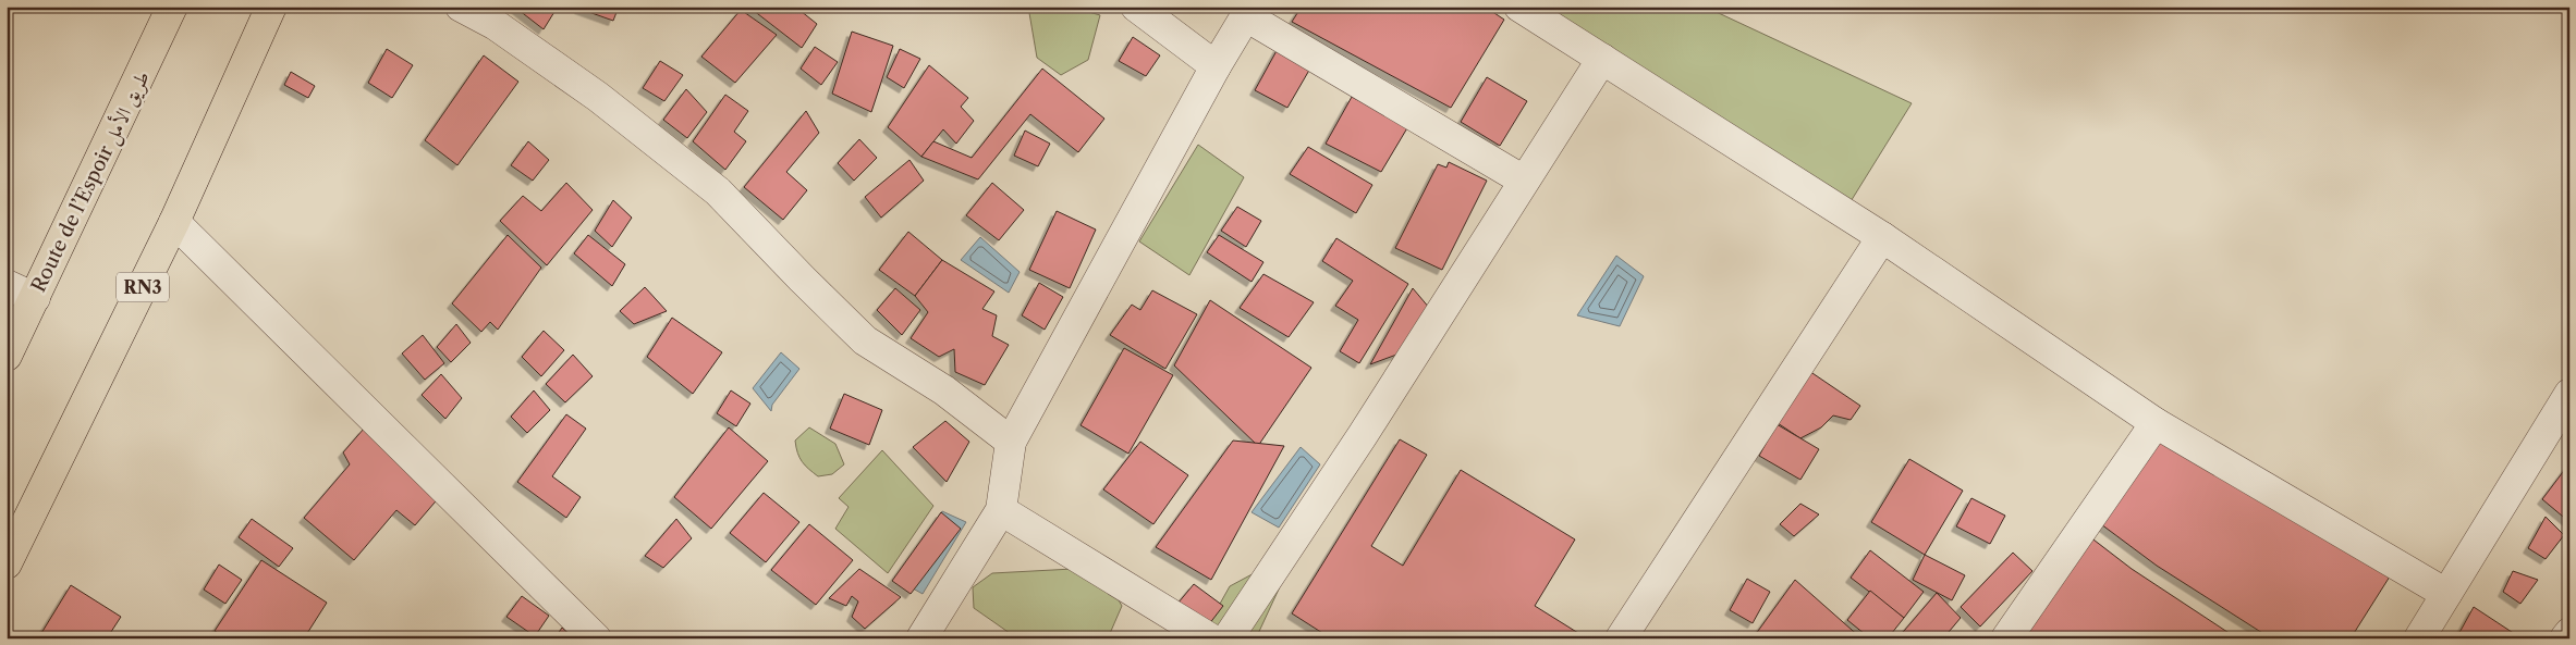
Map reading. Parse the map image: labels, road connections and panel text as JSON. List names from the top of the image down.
{
  "streets": {
    "highway": ["Route de l’Espoir طريق الأمل", "RN3"]
  }
}
